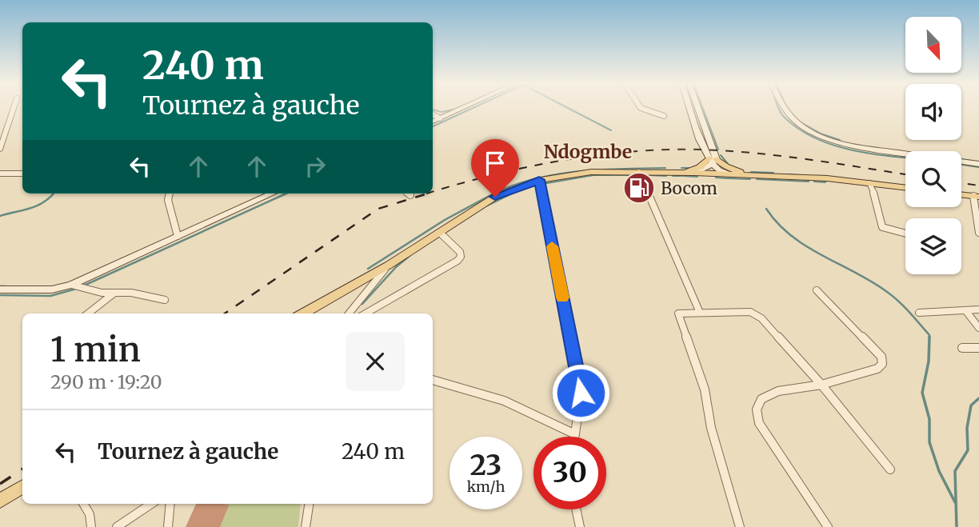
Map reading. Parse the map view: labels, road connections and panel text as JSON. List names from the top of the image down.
{
  "districts": ["Ndogmbe"],
  "places": {
    "fuel station": ["Bocom"]
  },
  "north": "bottom right",
  "page": {
    "turn": ["240 m", "Tournez à gauche"],
    "heading": ["1 min", "290 m · 19:20"],
    "list": [
      {
        "name": "Tournez à gauche",
        "value": "240 m"
      }
    ],
    "speed": "23 km/h",
    "limit": "30"
  }
}
